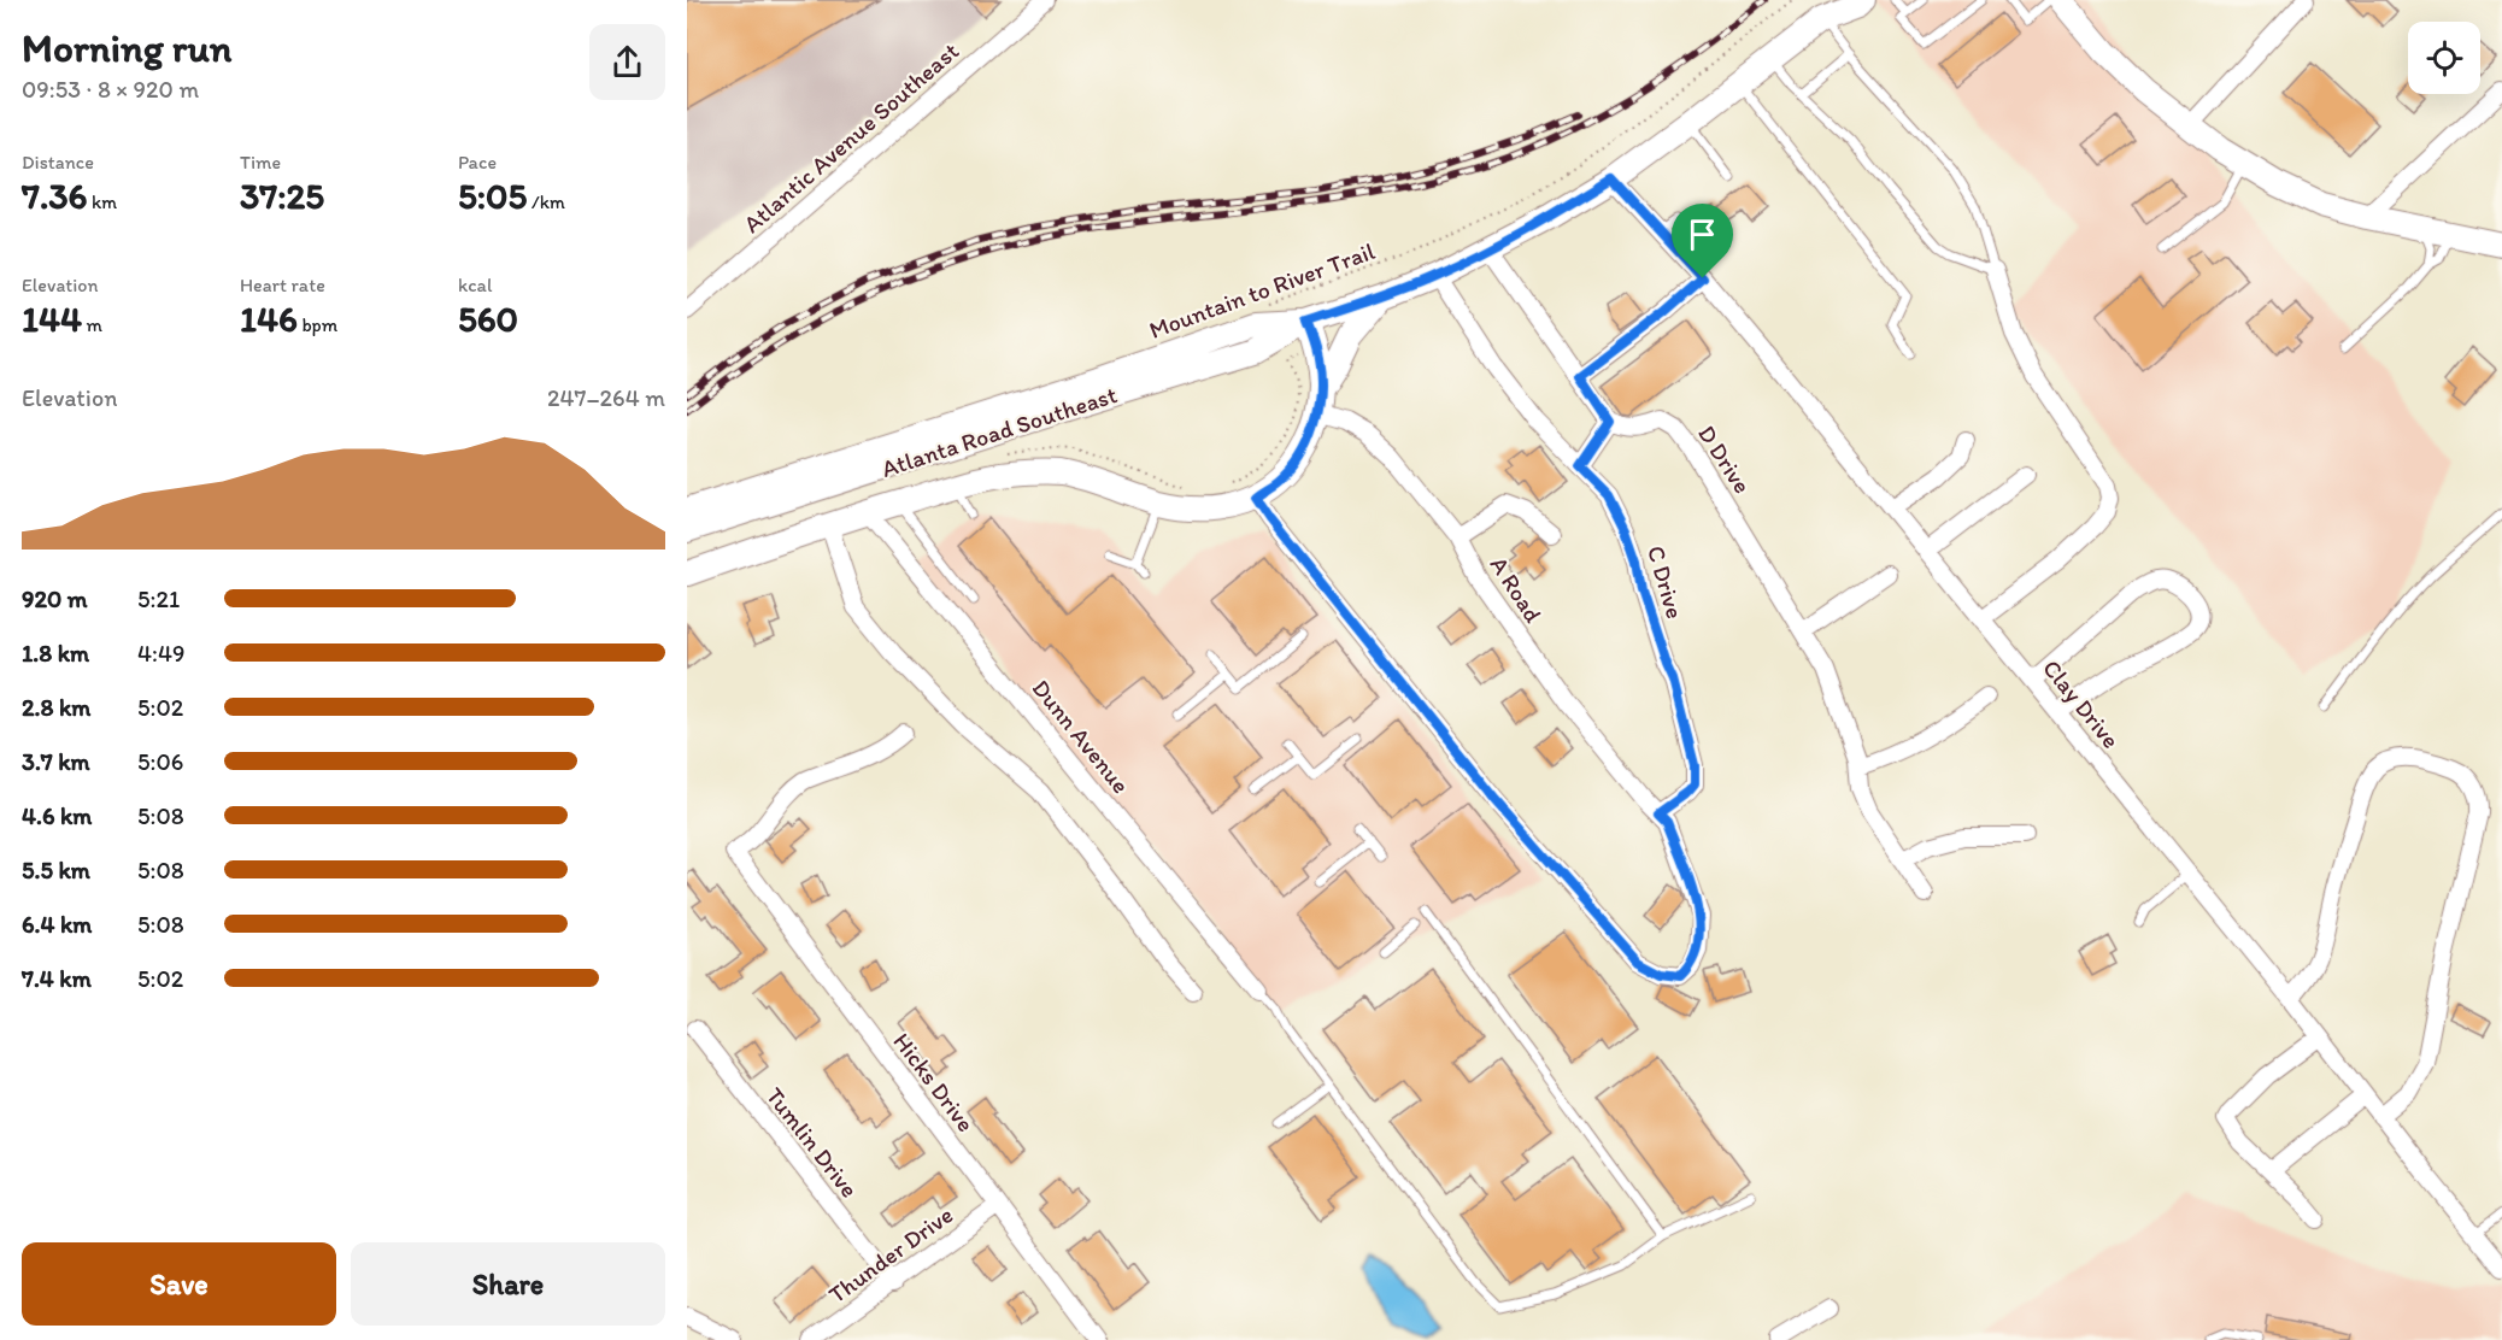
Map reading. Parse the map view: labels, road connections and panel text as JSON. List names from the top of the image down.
{
  "streets": {
    "main road": ["Atlanta Road Southeast"],
    "street": [
      "Atlantic Avenue Southeast",
      "D Drive",
      "C Drive",
      "A Road",
      "Clay Drive",
      "Dunn Avenue",
      "Hicks Drive",
      "Tumlin Drive",
      "Thunder Drive"
    ],
    "path": ["Mountain to River Trail"]
  },
  "crossings": [
    ["Atlanta Road Southeast", "C Drive"],
    ["Atlanta Road Southeast", "Clay Drive"],
    ["C Drive", "A Road"],
    ["Hicks Drive", "Thunder Drive"],
    ["Tumlin Drive", "Thunder Drive"]
  ],
  "page": {
    "heading": ["Morning run", "09:53 · 8 × 920 m"],
    "stats": [
      ["Distance", "7.36 km"],
      ["Time", "37:25"],
      ["Pace", "5:05 /km"],
      ["Elevation", "144 m"],
      ["Heart rate", "146 bpm"],
      ["kcal", "560"]
    ],
    "chart": ["Elevation", "247–264 m"],
    "list": [
      {
        "name": "920 m",
        "note": "5:21"
      },
      {
        "name": "1.8 km",
        "note": "4:49"
      },
      {
        "name": "2.8 km",
        "note": "5:02"
      },
      {
        "name": "3.7 km",
        "note": "5:06"
      },
      {
        "name": "4.6 km",
        "note": "5:08"
      },
      {
        "name": "5.5 km",
        "note": "5:08"
      },
      {
        "name": "6.4 km",
        "note": "5:08"
      },
      {
        "name": "7.4 km",
        "note": "5:02"
      }
    ],
    "buttons": ["Save", "Share"]
  }
}
